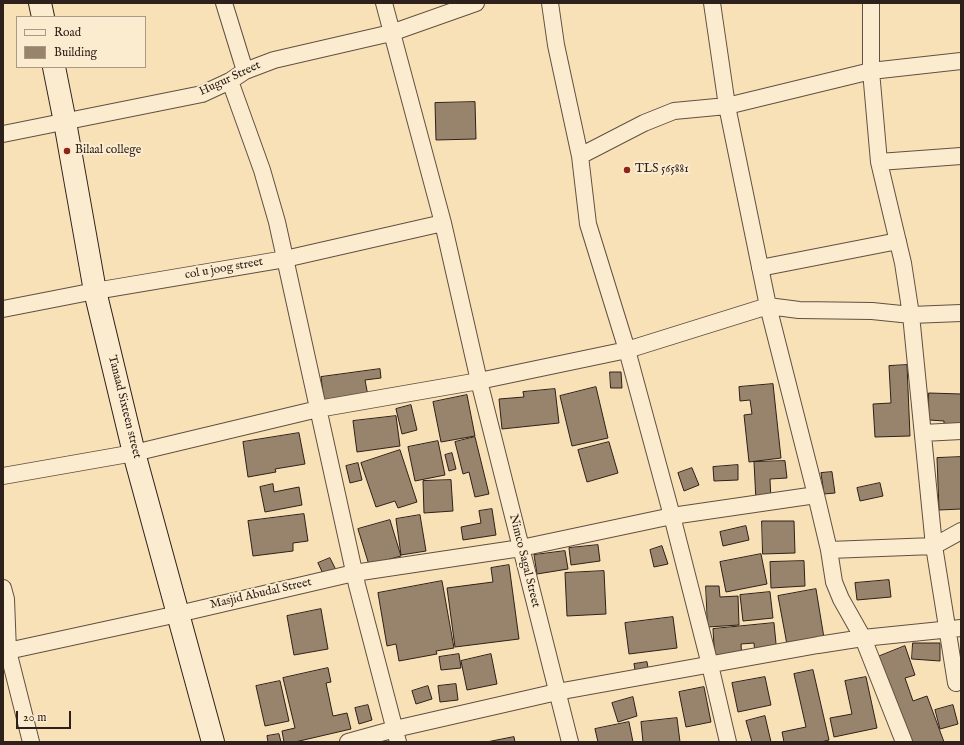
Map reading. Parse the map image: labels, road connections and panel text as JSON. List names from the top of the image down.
{
  "streets": {
    "street": [
      "Hugur Street",
      "col u joog street",
      "Tanaad Sixteen street",
      "Nimco Sagal Street",
      "Masjid Abudal Street"
    ]
  },
  "crossings": [
    ["Hugur Street", "Tanaad Sixteen street"],
    ["Hugur Street", "Nimco Sagal Street"],
    ["col u joog street", "Tanaad Sixteen street"],
    ["col u joog street", "Nimco Sagal Street"],
    ["Tanaad Sixteen street", "Masjid Abudal Street"],
    ["Nimco Sagal Street", "Masjid Abudal Street"]
  ],
  "places": ["Bilaal college", "TLS 565881"],
  "legend": ["Road", "Building"],
  "scale_bar": "20 m"
}
